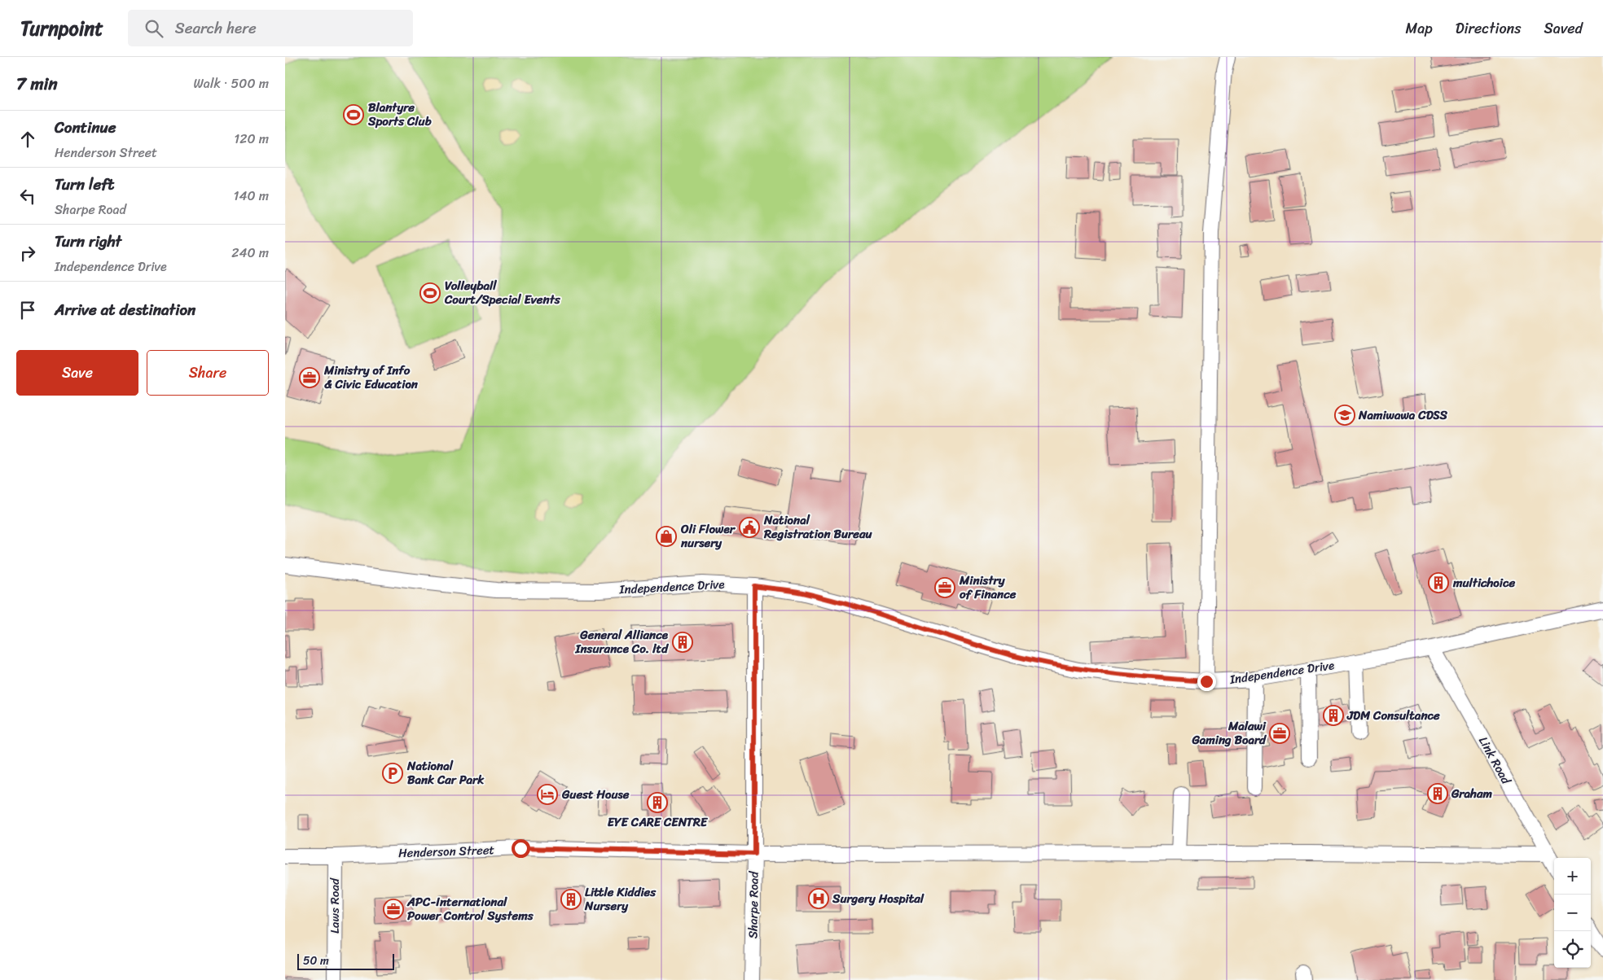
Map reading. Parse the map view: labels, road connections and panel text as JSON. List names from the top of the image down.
{
  "streets": {
    "street": [
      "Independence Drive",
      "Link Road",
      "Henderson Street",
      "Sharpe Road",
      "Laws Road"
    ]
  },
  "crossings": [
    ["Independence Drive", "Link Road"],
    ["Independence Drive", "Sharpe Road"],
    ["Link Road", "Henderson Street"],
    ["Henderson Street", "Sharpe Road"],
    ["Henderson Street", "Laws Road"]
  ],
  "places": {
    "sports": ["Blantyre Sports Club", "Volleyball Court/Special Events"],
    "office": [
      "Ministry of Info & Civic Education",
      "Ministry of Finance",
      "Malawi Gaming Board",
      "APC-International Power Control Systems"
    ],
    "school or university": ["Namiwawa CDSS"],
    "public building": ["National Registration Bureau"],
    "shop": ["Oli Flower nursery"],
    "building": [
      "multichoice",
      "General Alliance Insurance Co. ltd",
      "JDM Consultance",
      "Graham",
      "EYE CARE CENTRE",
      "Little Kiddies Nursery"
    ],
    "parking": ["National Bank Car Park"],
    "hotel": ["Guest House"],
    "hospital": ["Surgery Hospital"]
  },
  "scale_bar": "50 m",
  "page": {
    "header": "Turnpoint",
    "search": "Search here",
    "nav": ["Map", "Directions", "Saved"],
    "heading": ["7 min", "Walk · 500 m"],
    "list": [
      ["Continue", "Henderson Street", "120 m"],
      ["Turn left", "Sharpe Road", "140 m"],
      ["Turn right", "Independence Drive", "240 m"],
      "Arrive at destination"
    ],
    "buttons": ["Save", "Share"],
    "map_buttons": ["+", "−"],
    "scale": "50 m"
  }
}
